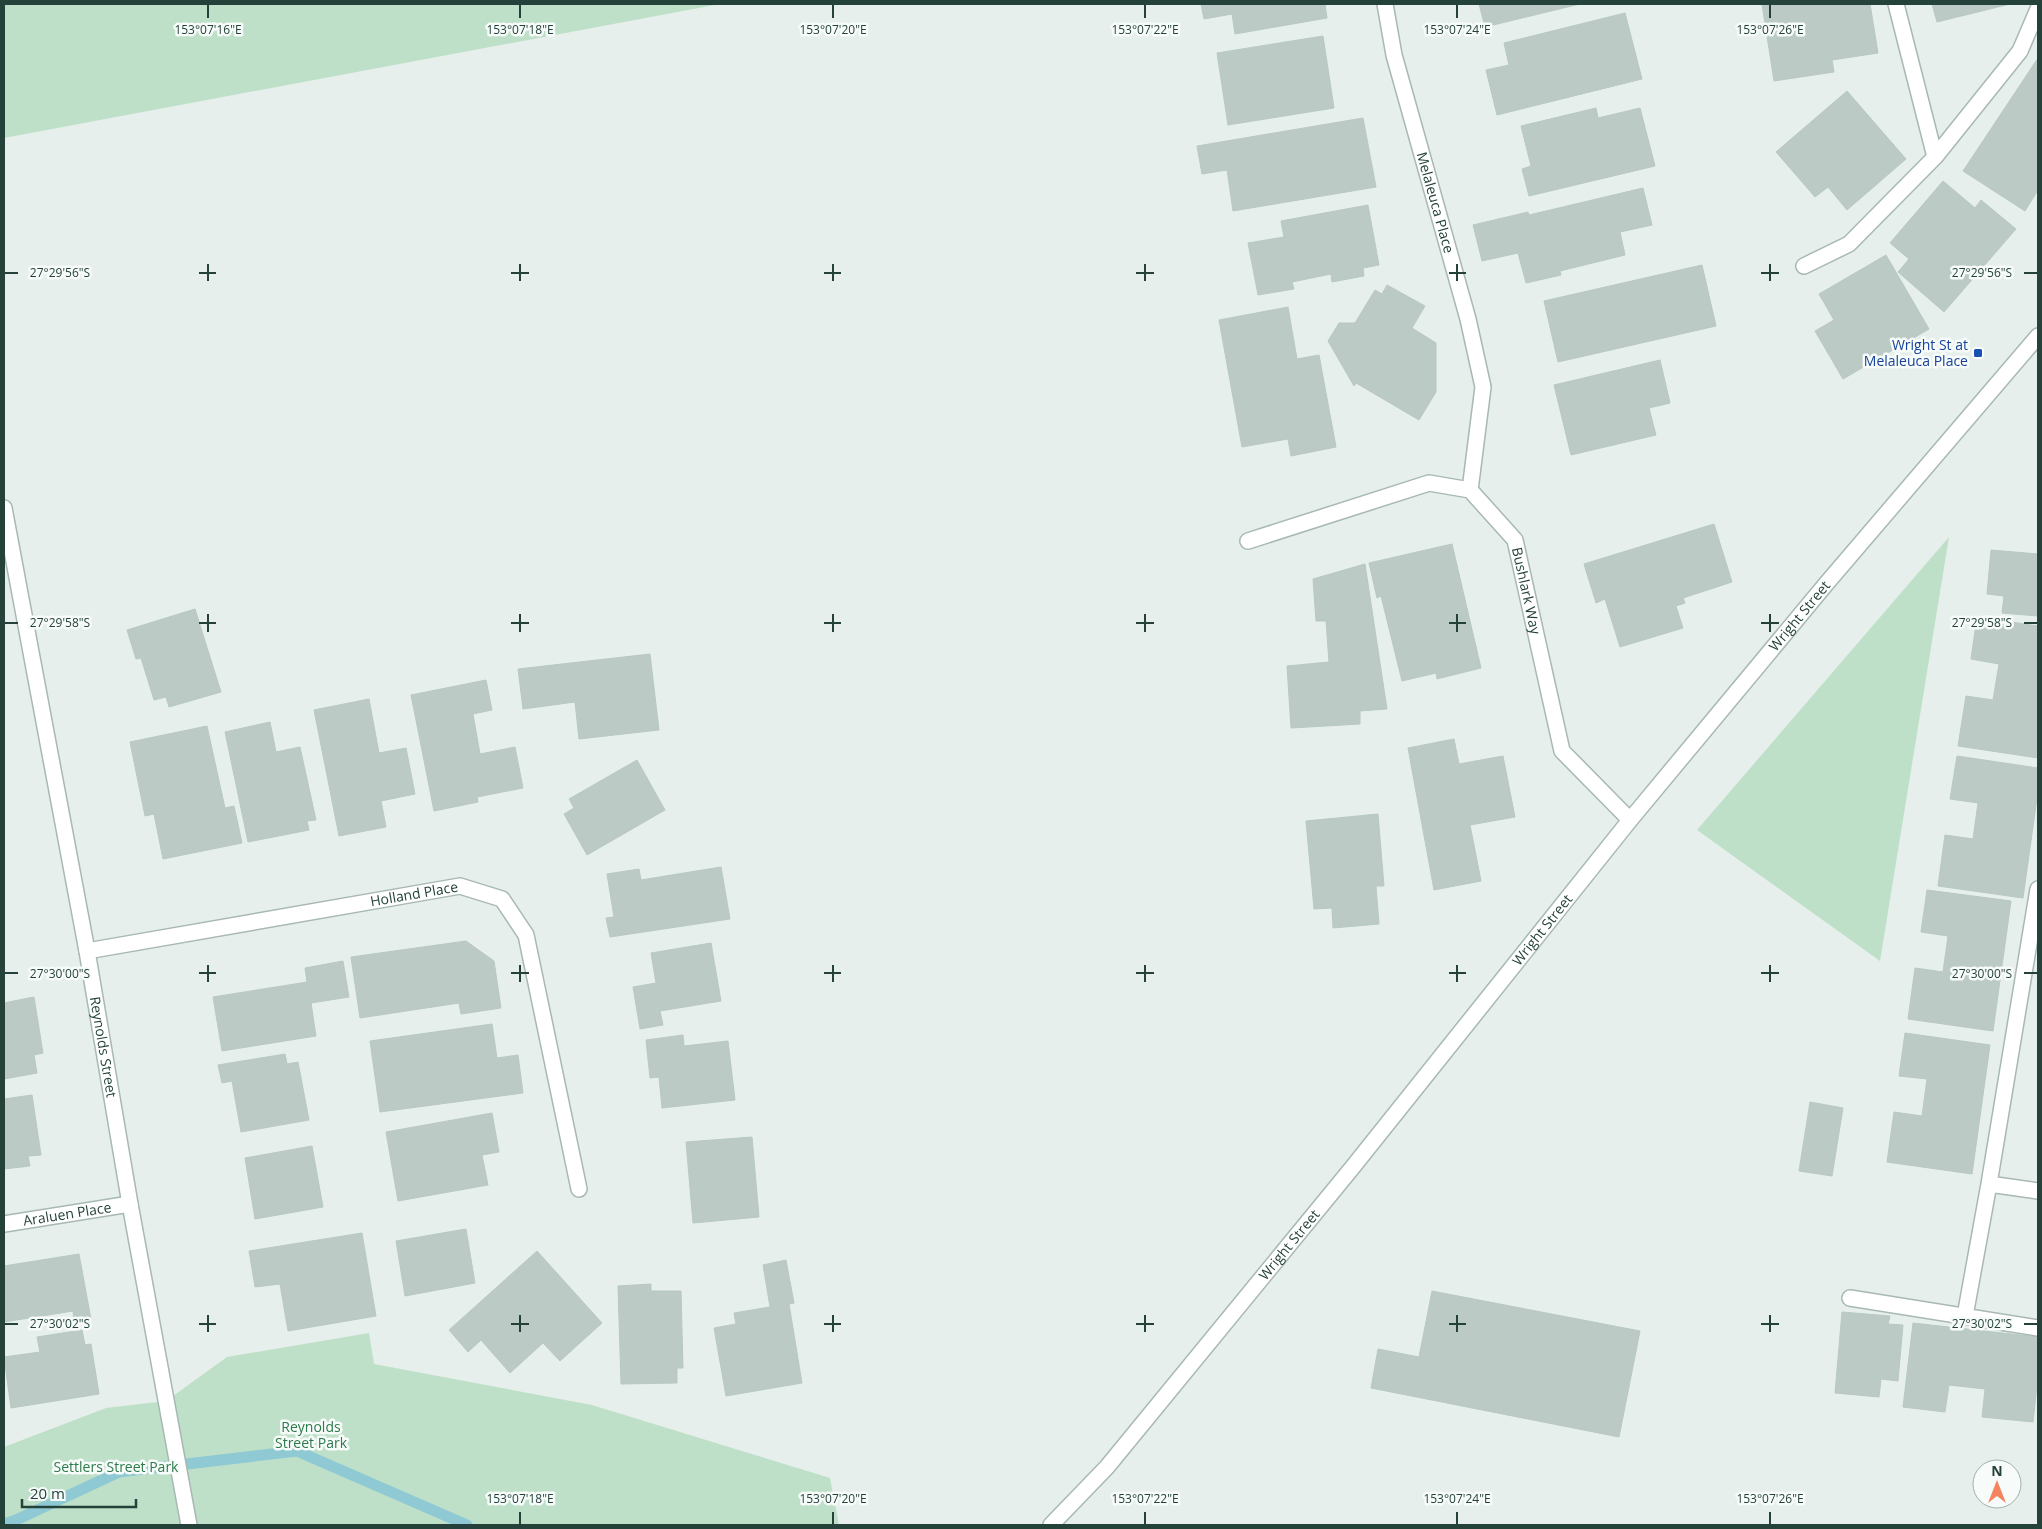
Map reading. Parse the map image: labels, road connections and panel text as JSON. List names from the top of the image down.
{
  "streets": {
    "street": [
      "Melaleuca Place",
      "Bushlark Way",
      "Wright Street",
      "Holland Place",
      "Reynolds Street",
      "Araluen Place"
    ]
  },
  "crossings": [
    ["Melaleuca Place", "Bushlark Way"],
    ["Bushlark Way", "Wright Street"],
    ["Holland Place", "Reynolds Street"],
    ["Reynolds Street", "Araluen Place"]
  ],
  "parks": ["Reynolds Street Park", "Settlers Street Park"],
  "places": {
    "transit": ["Wright St at Melaleuca Place"]
  },
  "scale_bar": "20 m",
  "north": "top",
  "coordinates": [
    "153°07'16\"E",
    "153°07'18\"E",
    "153°07'20\"E",
    "153°07'22\"E",
    "153°07'24\"E",
    "153°07'26\"E",
    "27°29'56\"S",
    "27°29'58\"S",
    "27°30'00\"S",
    "27°30'02\"S"
  ]
}
